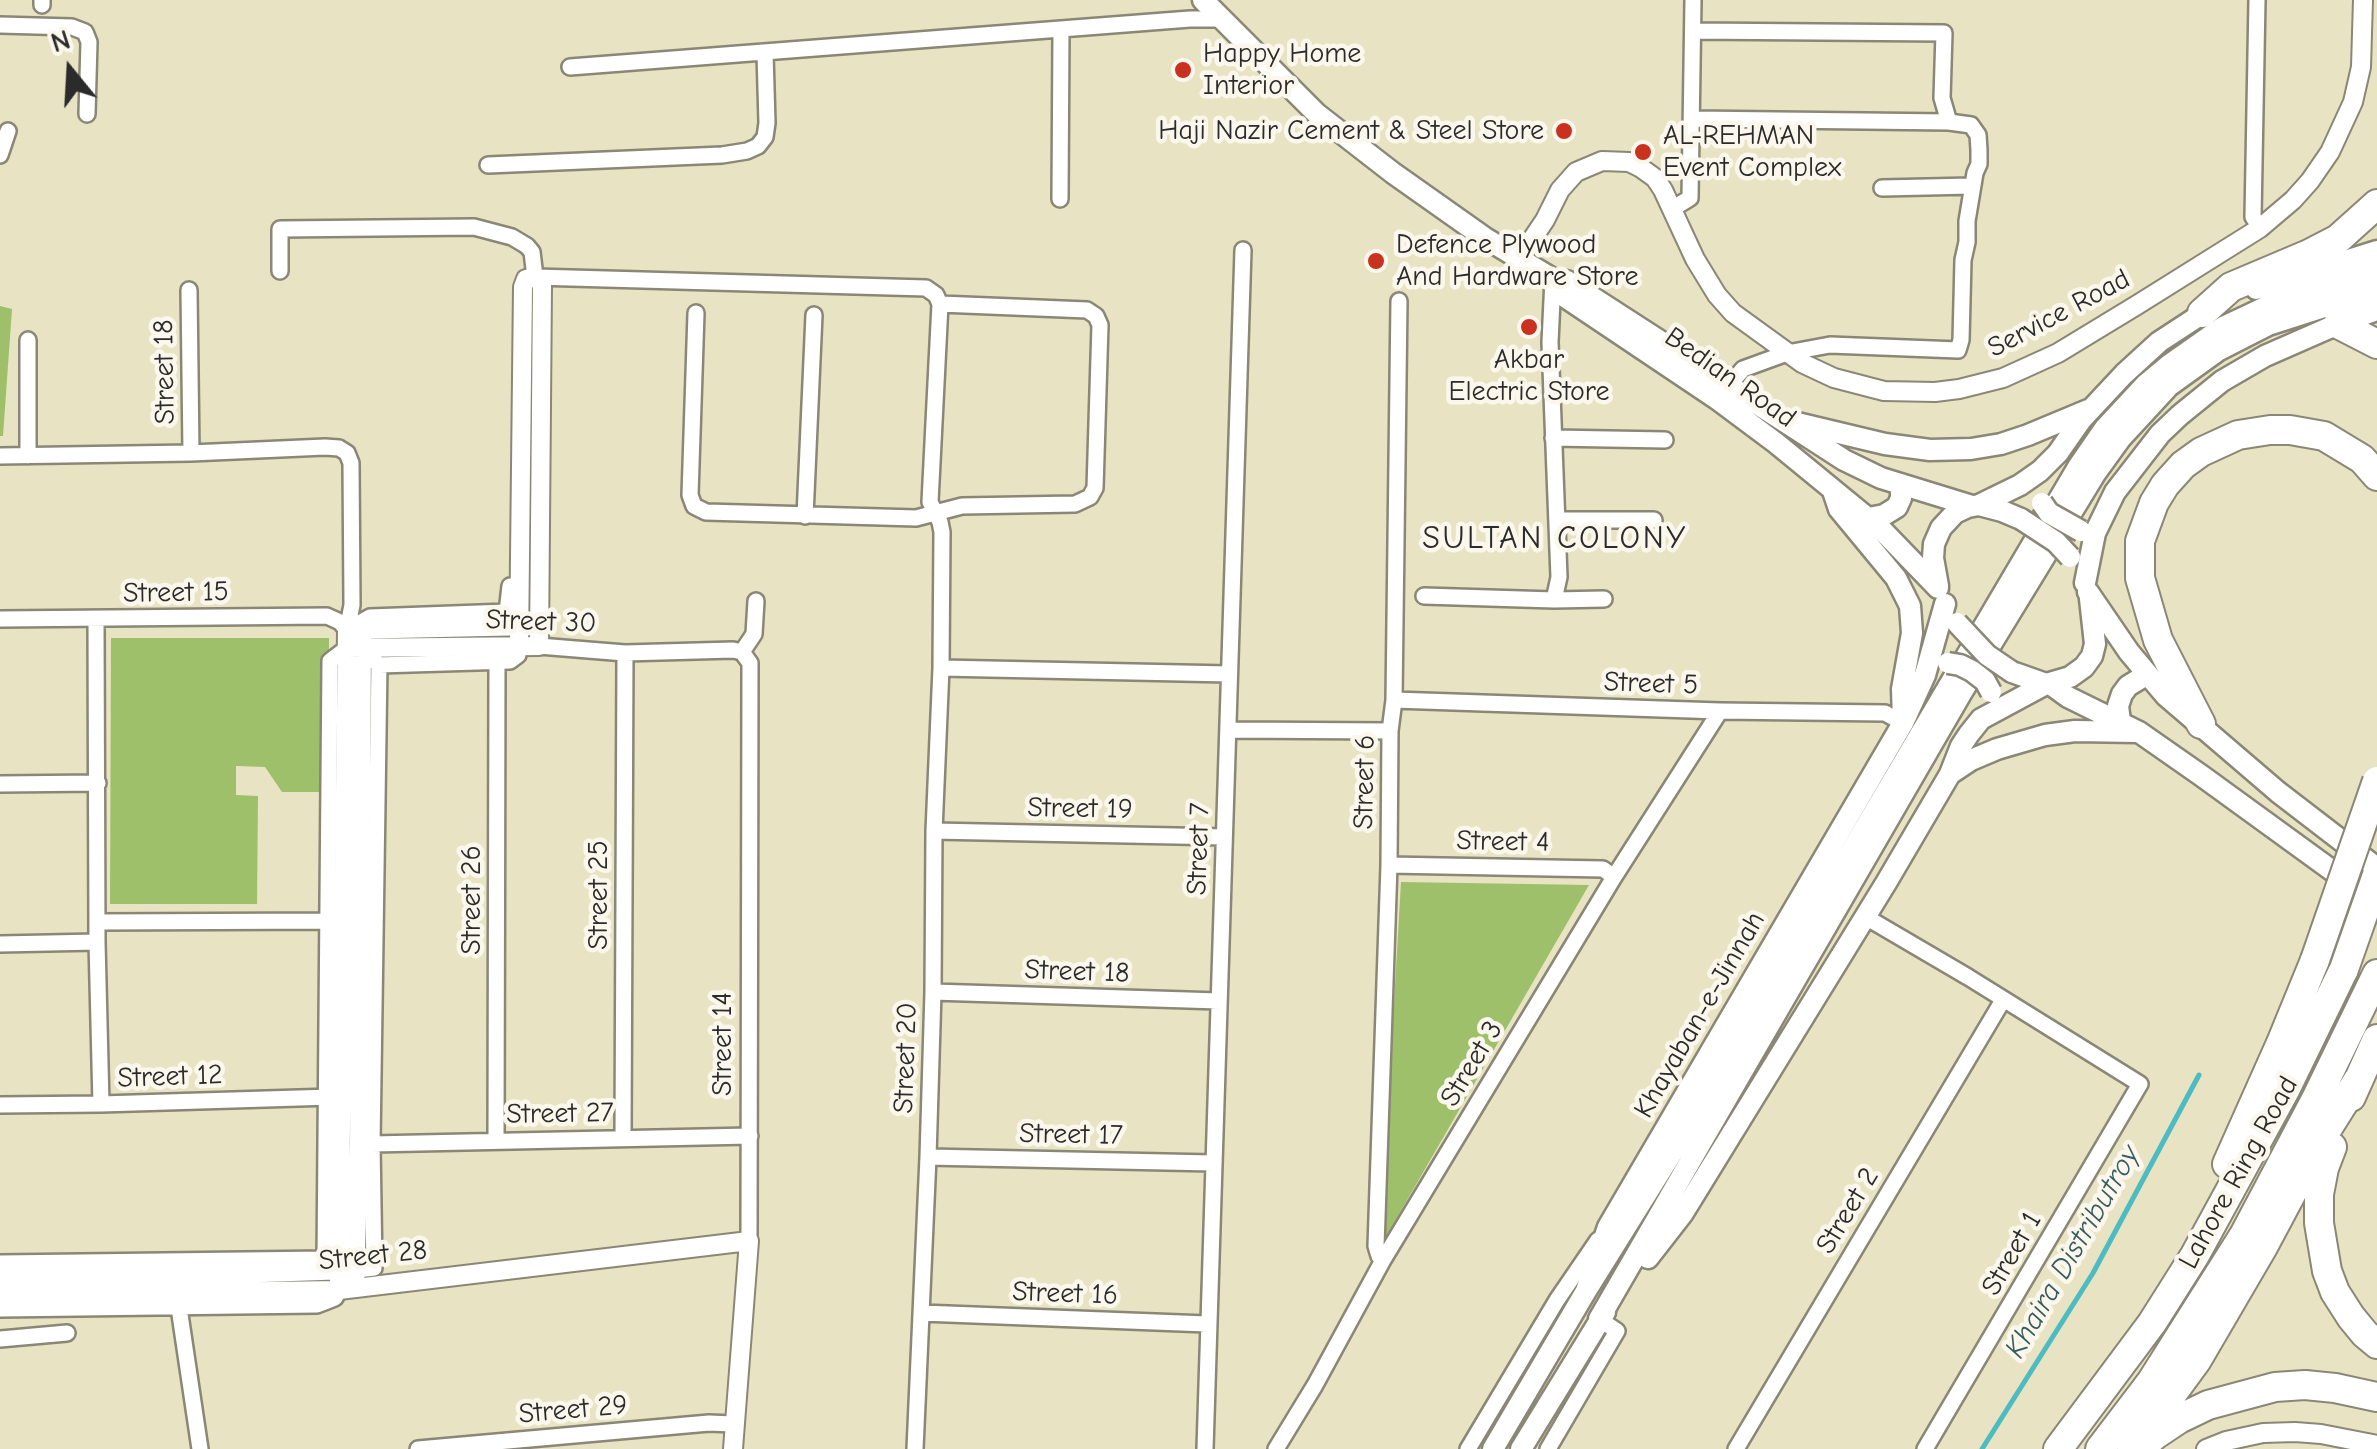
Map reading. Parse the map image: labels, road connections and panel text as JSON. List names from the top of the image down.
{
  "streets": {
    "highway": ["Lahore Ring Road"],
    "main road": ["Bedian Road", "Khayaban-e-Jinnah"],
    "street": [
      "Service Road",
      "Street 18",
      "Street 15",
      "Street 30",
      "Street 5",
      "Street 6",
      "Street 19",
      "Street 4",
      "Street 7",
      "Street 25",
      "Street 26",
      "Street 14",
      "Street 20",
      "Street 3",
      "Street 12",
      "Street 27",
      "Street 17",
      "Street 2",
      "Street 1",
      "Street 28",
      "Street 16",
      "Street 29"
    ]
  },
  "crossings": [
    ["Service Road", "Bedian Road"],
    ["Street 18", "Street 7"],
    ["Street 18", "Street 20"],
    ["Bedian Road", "Khayaban-e-Jinnah"],
    ["Street 15", "Street 30"],
    ["Street 30", "Street 25"],
    ["Street 30", "Street 14"],
    ["Street 5", "Street 6"],
    ["Street 5", "Khayaban-e-Jinnah"],
    ["Street 5", "Street 3"],
    ["Street 6", "Street 4"],
    ["Street 6", "Street 3"],
    ["Street 19", "Street 7"],
    ["Street 19", "Street 20"],
    ["Street 4", "Street 3"],
    ["Street 7", "Street 17"],
    ["Street 7", "Street 16"],
    ["Street 25", "Street 27"],
    ["Street 26", "Street 27"],
    ["Street 14", "Street 27"],
    ["Street 14", "Street 28"],
    ["Street 14", "Street 29"],
    ["Street 20", "Street 17"],
    ["Street 20", "Street 16"],
    ["Street 2", "Street 1"]
  ],
  "districts": ["SULTAN COLONY"],
  "water": ["Khaira Distributroy"],
  "places": [
    "Happy Home Interior",
    "Haji Nazir Cement & Steel Store",
    "AL-REHMAN Event Complex",
    "Defence Plywood And Hardware Store",
    "Akbar Electric Store"
  ],
  "north": "top"
}
